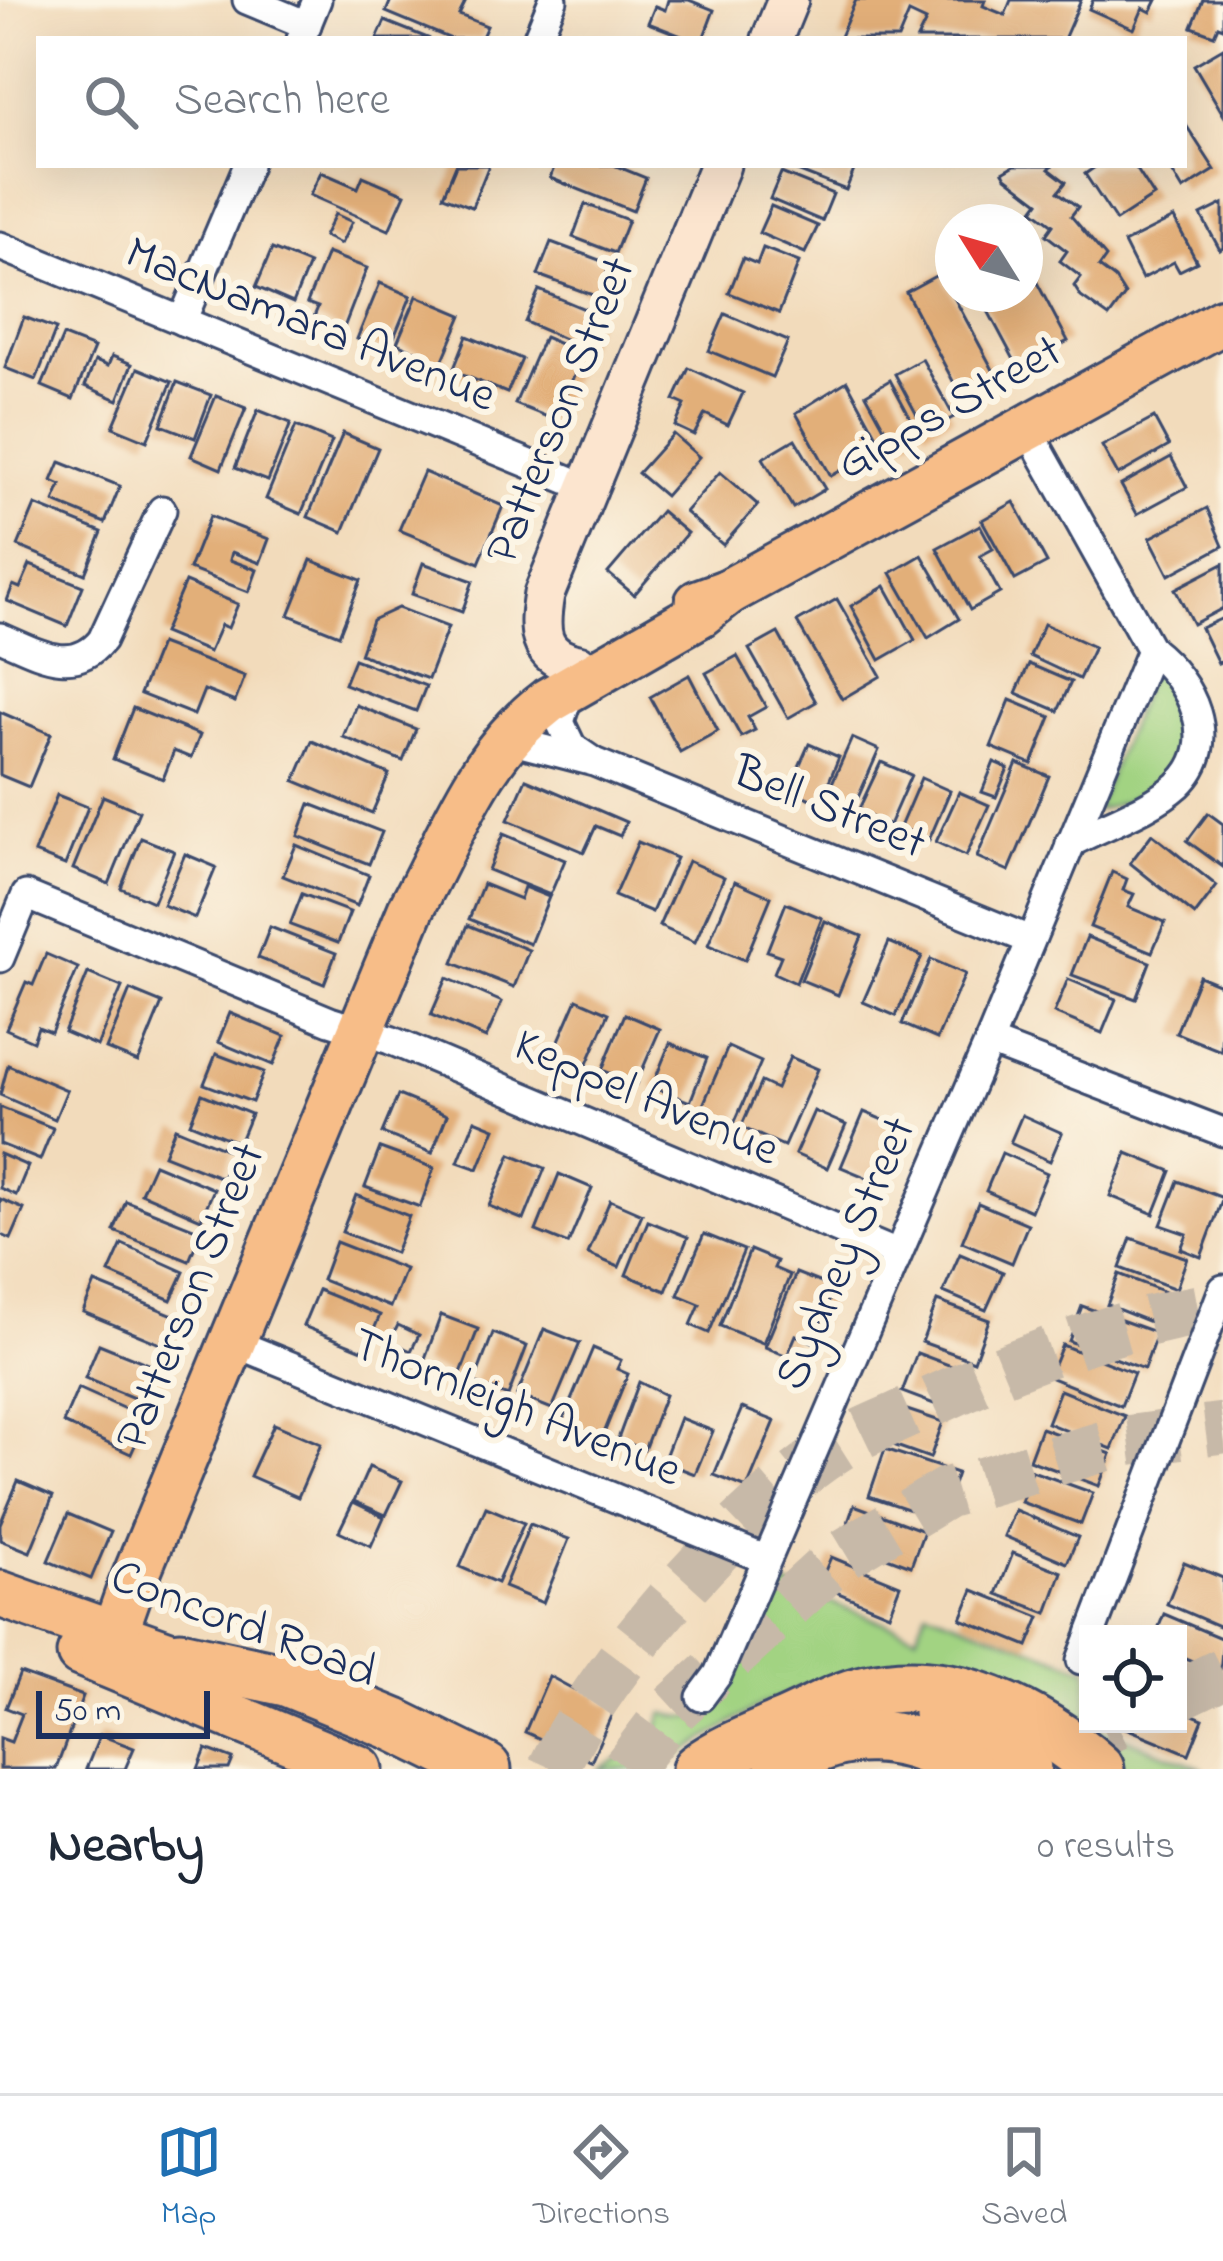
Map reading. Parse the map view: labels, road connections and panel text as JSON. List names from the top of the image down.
{
  "streets": {
    "main road": ["Gipps Street", "Patterson Street", "Concord Road"],
    "street": [
      "MacNamara Avenue",
      "Bell Street",
      "Keppel Avenue",
      "Sydney Street",
      "Thornleigh Avenue"
    ]
  },
  "crossings": [
    ["MacNamara Avenue", "Patterson Street"],
    ["Gipps Street", "Patterson Street"],
    ["Patterson Street", "Bell Street"],
    ["Patterson Street", "Keppel Avenue"],
    ["Patterson Street", "Thornleigh Avenue"],
    ["Patterson Street", "Concord Road"],
    ["Bell Street", "Sydney Street"],
    ["Keppel Avenue", "Sydney Street"],
    ["Sydney Street", "Thornleigh Avenue"]
  ],
  "scale_bar": "50 m",
  "north": "top left",
  "page": {
    "search": "Search here",
    "scale": "50 m",
    "heading": ["Nearby", "0 results"],
    "nav": ["Map", "Directions", "Saved"]
  }
}
